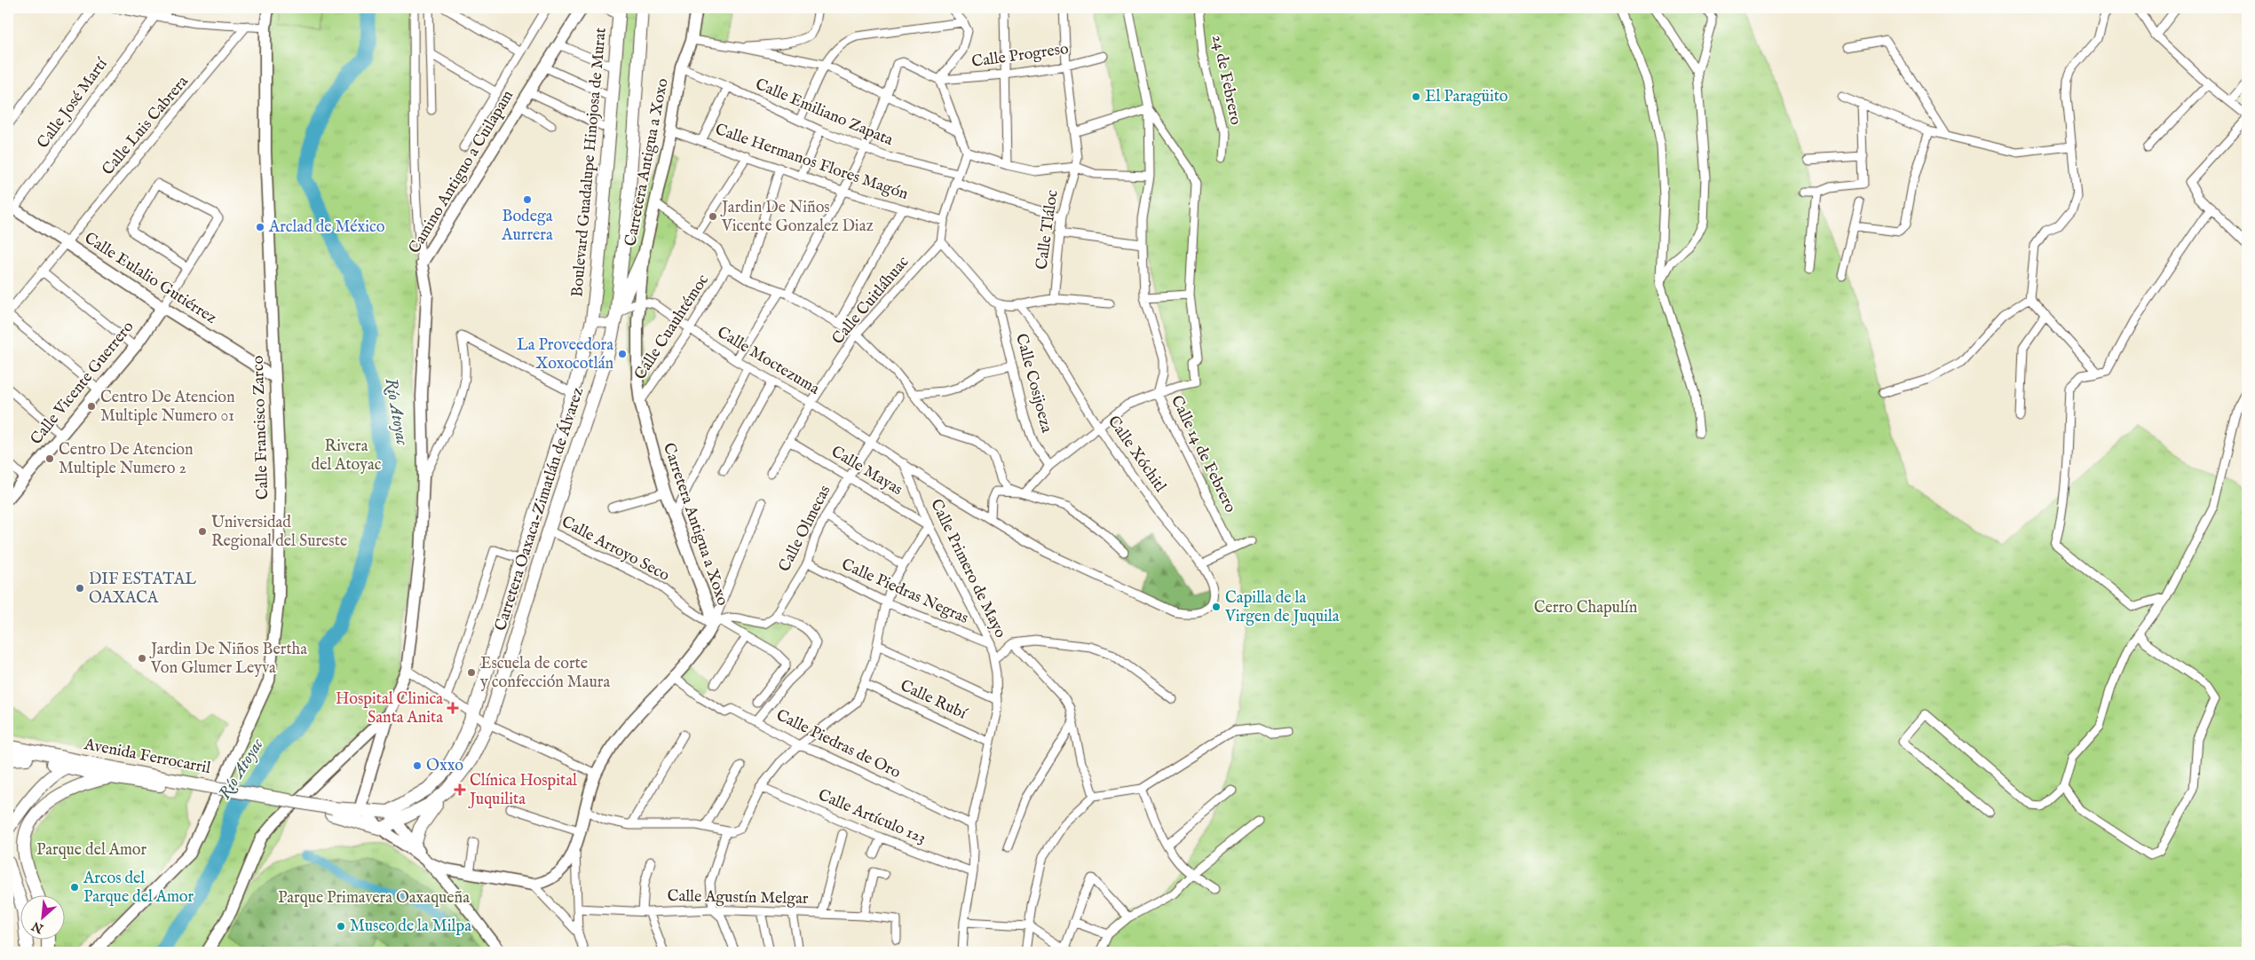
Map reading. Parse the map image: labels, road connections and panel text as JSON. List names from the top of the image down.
{
  "streets": {
    "main road": ["Boulevard Guadalupe Hinojosa de Murat", "Carretera Oaxaca-Zimatlán de Álvarez", "Avenida Ferrocarril"],
    "street": [
      "Calle Progreso",
      "24 de Febrero",
      "Calle José Martí",
      "Calle Emiliano Zapata",
      "Calle Luis Cabrera",
      "Carretera Antigua a Xoxo",
      "Calle Hermanos Flores Magón",
      "Camino Antiguo a Cuilapam",
      "Calle Tláloc",
      "Calle Eulalio Gutiérrez",
      "Calle Cuitláhuac",
      "Calle Cuauhtémoc",
      "Calle Moctezuma",
      "Calle Vicente Guerrero",
      "Calle Cosijoeza",
      "Calle Francisco Zarco",
      "Calle Xóchitl",
      "Calle 14 de Febrero",
      "Calle Mayas",
      "Calle Olmecas",
      "Calle Arroyo Seco",
      "Calle Primero de Mayo",
      "Calle Piedras Negras",
      "Calle Rubí",
      "Calle Piedras de Oro",
      "Calle Artículo 123",
      "Calle Agustín Melgar"
    ]
  },
  "crossings": [
    ["Calle Progreso", "Calle Tláloc"],
    ["Calle José Martí", "Calle Eulalio Gutiérrez"],
    ["Calle Emiliano Zapata", "Carretera Antigua a Xoxo"],
    ["Calle Emiliano Zapata", "Calle Tláloc"],
    ["Calle Luis Cabrera", "Calle Eulalio Gutiérrez"],
    ["Boulevard Guadalupe Hinojosa de Murat", "Carretera Oaxaca-Zimatlán de Álvarez"],
    ["Carretera Antigua a Xoxo", "Calle Hermanos Flores Magón"],
    ["Carretera Antigua a Xoxo", "Calle Cuauhtémoc"],
    ["Carretera Antigua a Xoxo", "Calle Moctezuma"],
    ["Carretera Antigua a Xoxo", "Calle Arroyo Seco"],
    ["Carretera Antigua a Xoxo", "Calle Piedras de Oro"],
    ["Calle Eulalio Gutiérrez", "Calle Vicente Guerrero"],
    ["Calle Eulalio Gutiérrez", "Calle Francisco Zarco"],
    ["Calle Cuitláhuac", "Calle Moctezuma"],
    ["Calle Cuitláhuac", "Calle Mayas"],
    ["Calle Cuauhtémoc", "Calle Moctezuma"],
    ["Calle Moctezuma", "Calle Xóchitl"],
    ["Calle Moctezuma", "Calle Olmecas"],
    ["Calle Moctezuma", "Calle Primero de Mayo"],
    ["Calle Mayas", "Calle Olmecas"],
    ["Calle Mayas", "Calle Primero de Mayo"],
    ["Carretera Oaxaca-Zimatlán de Álvarez", "Calle Arroyo Seco"],
    ["Calle Olmecas", "Calle Piedras Negras"],
    ["Calle Primero de Mayo", "Calle Piedras Negras"],
    ["Calle Primero de Mayo", "Calle Rubí"],
    ["Calle Primero de Mayo", "Calle Piedras de Oro"],
    ["Calle Primero de Mayo", "Calle Artículo 123"]
  ],
  "water": ["Río Atoyac"],
  "parks": [
    "Rivera del Atoyac",
    "Cerro Chapulín",
    "Parque del Amor",
    "Parque Primavera Oaxaqueña"
  ],
  "places": {
    "other": [
      "El Paragüito",
      "Bodega Aurrera",
      "Jardin De Niños Vicente Gonzalez Diaz",
      "Arclad de México",
      "La Proveedora Xoxocotlán",
      "Centro De Atencion Multiple Numero 01",
      "Centro De Atencion Multiple Numero 2",
      "Universidad Regional del Sureste",
      "DIF ESTATAL OAXACA",
      "Capilla de la Virgen de Juquila",
      "Jardin De Niños Bertha Von Glumer Leyva",
      "Escuela de corte y confección Maura",
      "Oxxo",
      "Arcos del Parque del Amor",
      "Museo de la Milpa"
    ],
    "health": ["Hospital Clinica Santa Anita", "Clínica Hospital Juquilita"]
  },
  "north": "bottom left"
}
